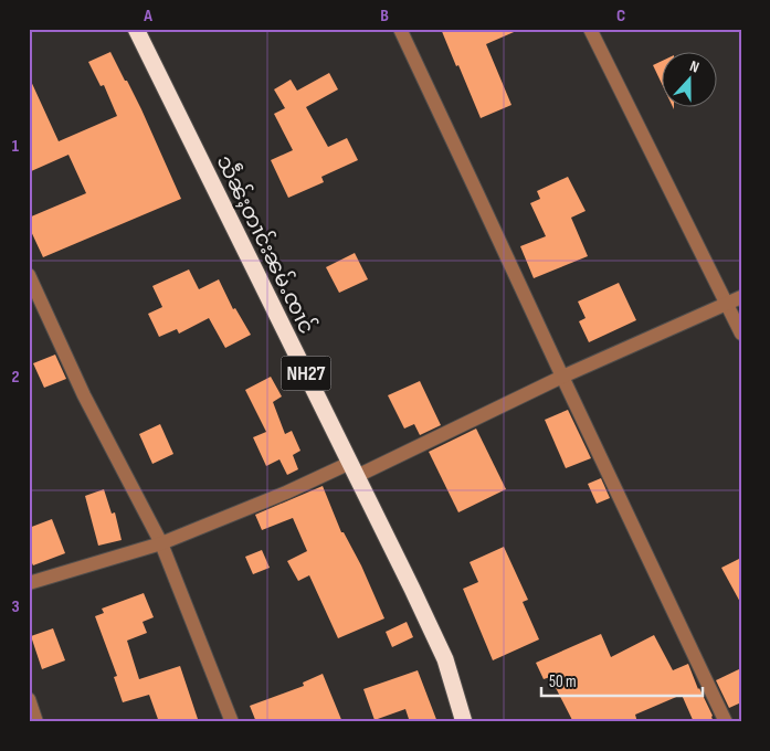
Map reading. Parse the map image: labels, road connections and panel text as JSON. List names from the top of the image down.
{
  "streets": {
    "highway": ["သဵၼ်ႈတၢင်းၼမ်ႉၸၢင်", "NH27"]
  },
  "scale_bar": "50 m",
  "north": "top",
  "grid": {
    "columns": ["A", "B", "C"],
    "rows": ["1", "2", "3"]
  }
}
